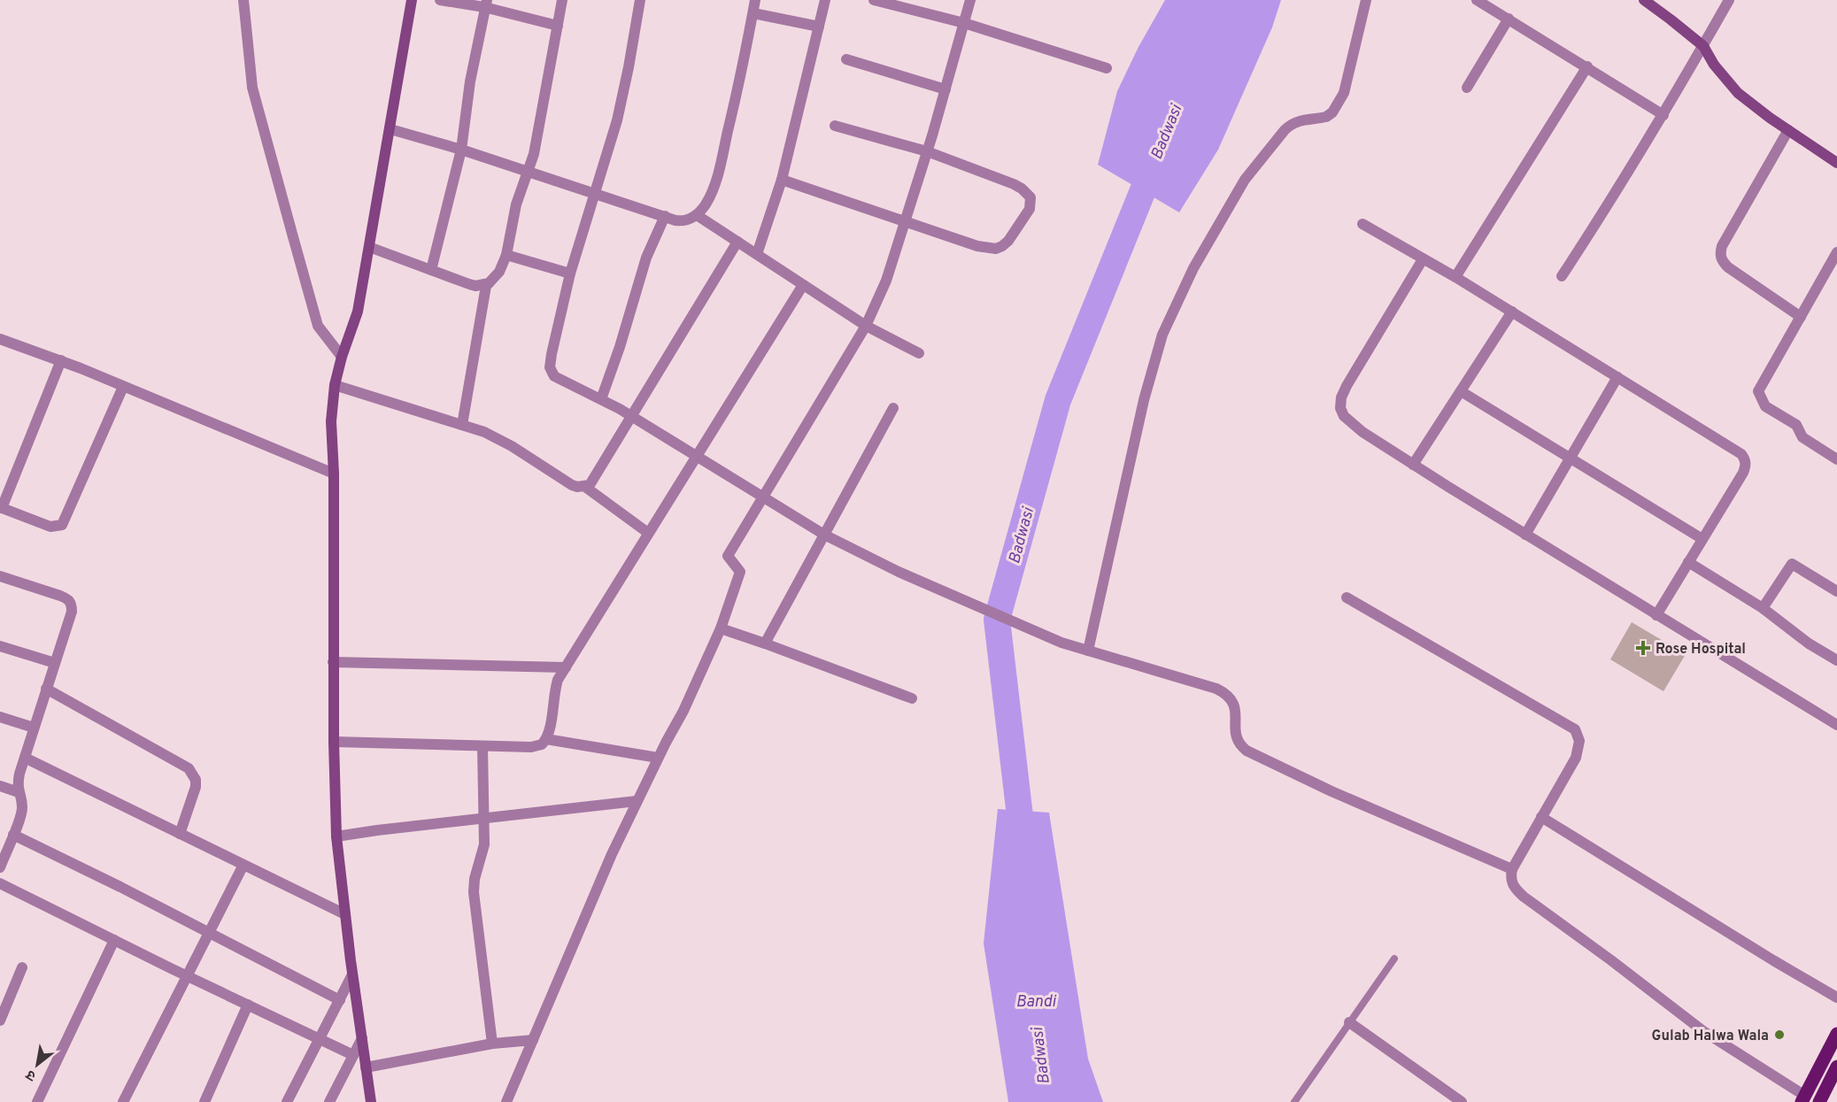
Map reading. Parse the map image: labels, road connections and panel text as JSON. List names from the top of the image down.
{
  "water": ["Badwasi", "Bandi"],
  "places": {
    "health": ["Rose Hospital"],
    "other": ["Gulab Halwa Wala"]
  },
  "north": "bottom left"
}
